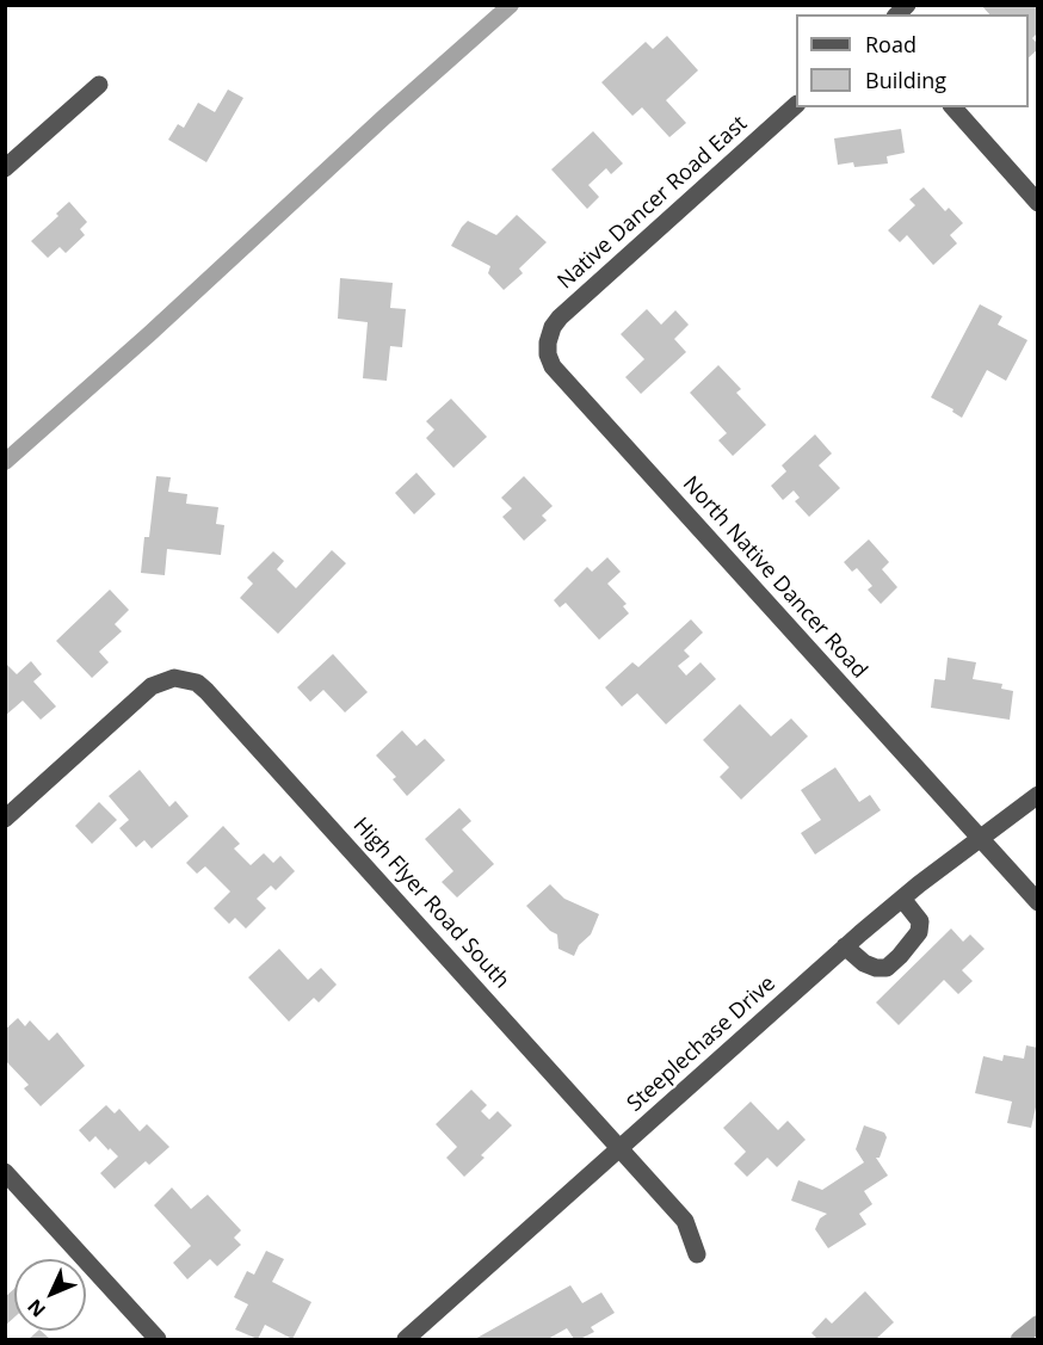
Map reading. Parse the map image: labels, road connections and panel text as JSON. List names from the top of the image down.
{
  "streets": {
    "street": [
      "Native Dancer Road East",
      "North Native Dancer Road",
      "High Flyer Road South",
      "Steeplechase Drive"
    ]
  },
  "crossings": [
    ["Native Dancer Road East", "North Native Dancer Road"],
    ["North Native Dancer Road", "Steeplechase Drive"],
    ["High Flyer Road South", "Steeplechase Drive"]
  ],
  "legend": ["Road", "Building"],
  "north": "bottom left"
}
